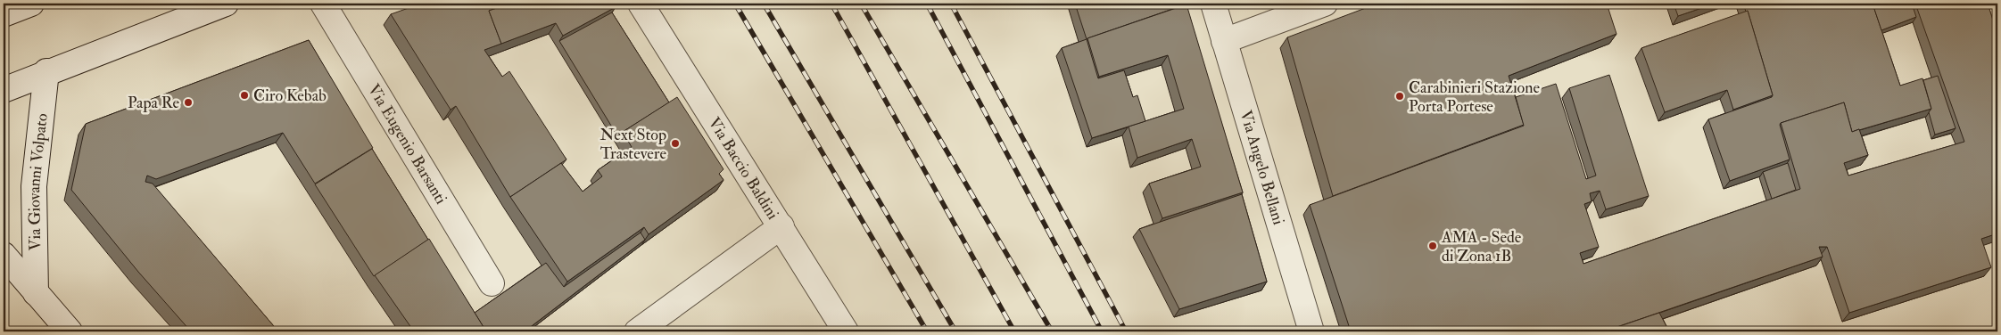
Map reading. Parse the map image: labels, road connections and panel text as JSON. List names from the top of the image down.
{
  "streets": {
    "street": [
      "Via Eugenio Barsanti",
      "Via Baccio Baldini",
      "Via Angelo Bellani",
      "Via Giovanni Volpato"
    ]
  },
  "places": [
    "Ciro Kebab",
    "Carabinieri Stazione Porta Portese",
    "Papa Re",
    "Next Stop Trastevere",
    "AMA - Sede di Zona 1B"
  ]
}
